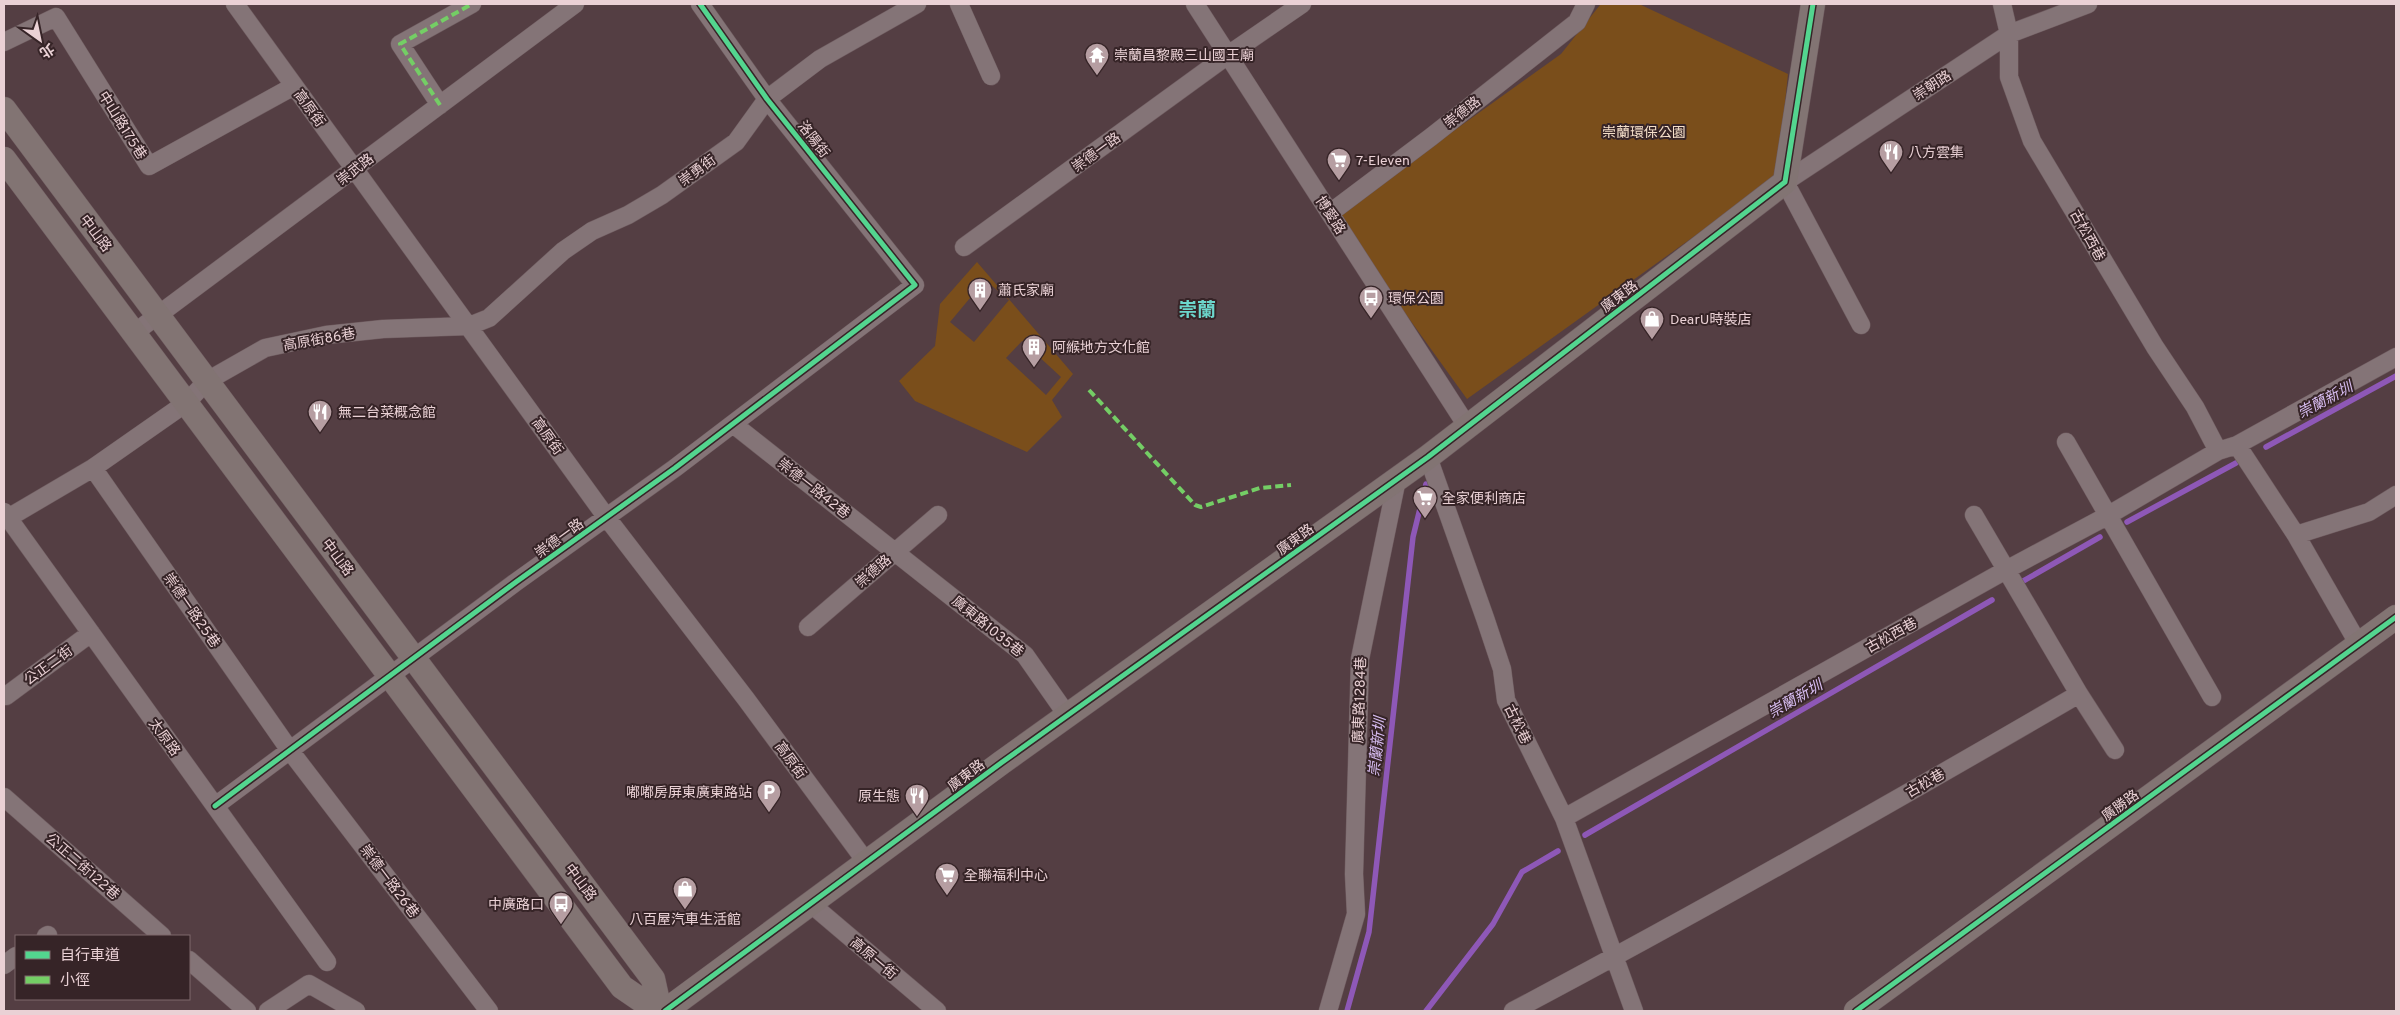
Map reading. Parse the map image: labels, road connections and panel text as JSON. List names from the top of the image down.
{
  "streets": {
    "street": [
      "崇朝路",
      "高原街",
      "崇德路",
      "中山路175巷",
      "洛陽街",
      "崇德一路",
      "崇武路",
      "崇勇街",
      "博愛路",
      "中山路",
      "古松西巷",
      "廣東路",
      "高原街86巷",
      "崇德一路42巷",
      "崇德一路25巷",
      "廣東路1035巷",
      "公正二街",
      "廣東路1284巷",
      "古松巷",
      "太原路",
      "廣勝路",
      "公正二街122巷",
      "崇德一路26巷",
      "高原一街"
    ]
  },
  "crossings": [
    ["崇朝路", "古松西巷"],
    ["崇朝路", "廣東路"],
    ["高原街", "中山路175巷"],
    ["高原街", "崇德一路"],
    ["高原街", "崇武路"],
    ["高原街", "崇勇街"],
    ["高原街", "廣東路"],
    ["高原街", "高原街86巷"],
    ["崇德路", "博愛路"],
    ["崇德路", "崇德一路42巷"],
    ["崇德路", "廣東路1035巷"],
    ["洛陽街", "崇德一路"],
    ["洛陽街", "崇勇街"],
    ["崇德一路", "博愛路"],
    ["崇德一路", "中山路"],
    ["崇德一路", "崇德一路42巷"],
    ["崇德一路", "崇德一路25巷"],
    ["崇德一路", "太原路"],
    ["崇德一路", "崇德一路26巷"],
    ["崇武路", "中山路"],
    ["崇勇街", "高原街86巷"],
    ["博愛路", "廣東路"],
    ["中山路", "高原街86巷"],
    ["古松西巷", "古松巷"],
    ["廣東路", "廣東路1035巷"],
    ["廣東路", "廣東路1284巷"],
    ["廣東路", "古松巷"],
    ["廣東路", "高原一街"],
    ["高原街86巷", "崇德一路25巷"],
    ["高原街86巷", "太原路"],
    ["崇德一路42巷", "廣東路1035巷"],
    ["崇德一路25巷", "崇德一路26巷"],
    ["公正二街", "太原路"]
  ],
  "districts": ["崇蘭"],
  "water": ["崇蘭新圳"],
  "parks": ["崇蘭環保公園"],
  "places": {
    "temple": ["崇蘭昌黎殿三山國王廟"],
    "restaurant": ["八方雲集", "無二台菜概念館", "原生態"],
    "supermarket": ["7-Eleven", "全家便利商店", "全聯福利中心"],
    "building": ["蕭氏家廟", "阿緱地方文化館"],
    "bus stop": ["環保公園", "中廣路口"],
    "shop": ["DearU時裝店", "八百屋汽車生活館"],
    "parking": ["嘟嘟房屏東廣東路站"]
  },
  "legend": ["自行車道", "小徑"],
  "north": "bottom right"
}
